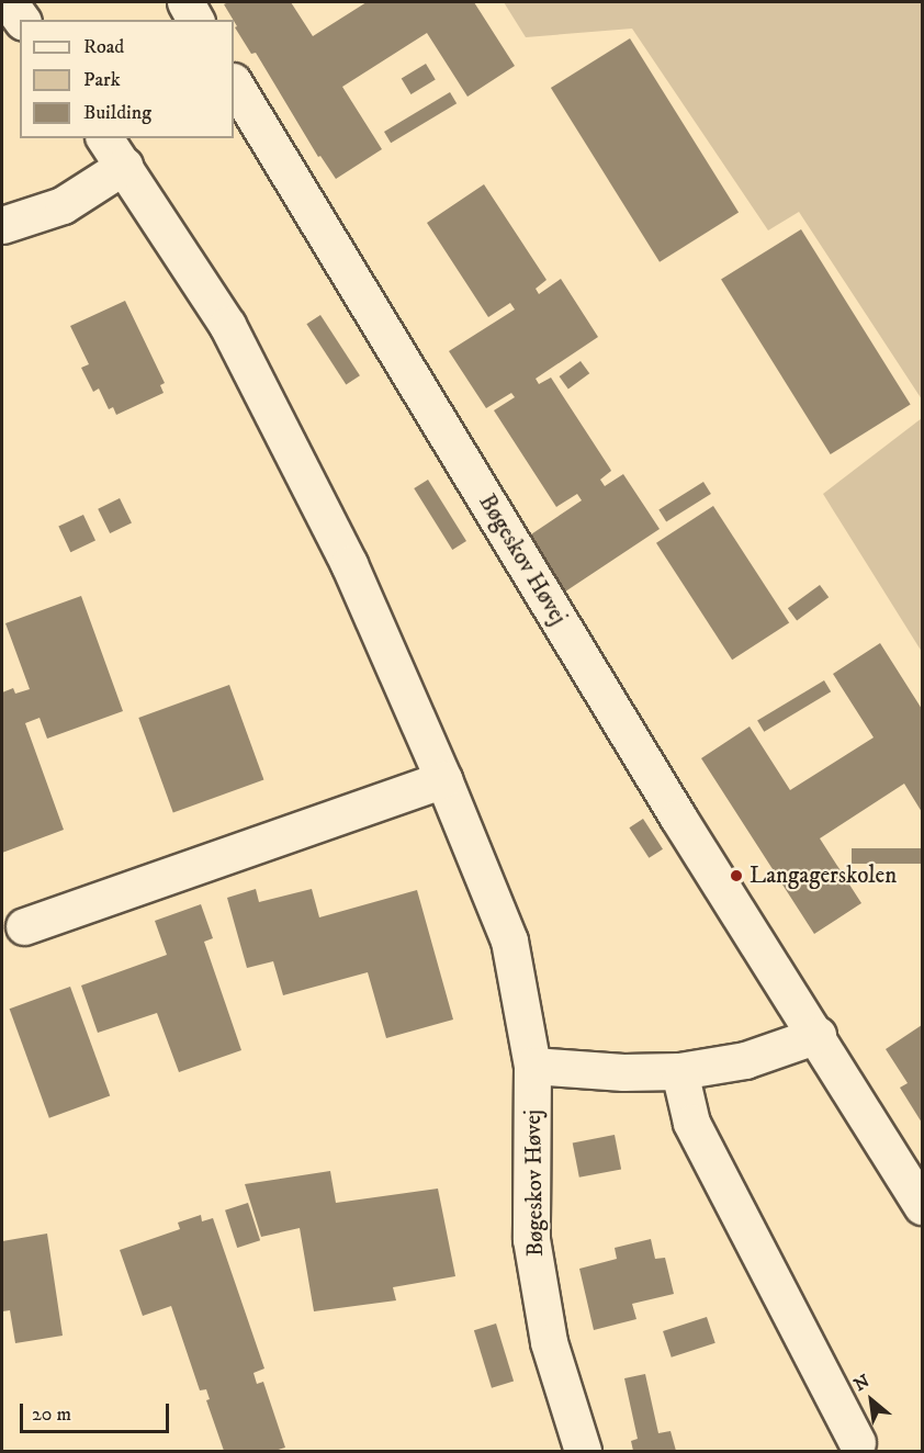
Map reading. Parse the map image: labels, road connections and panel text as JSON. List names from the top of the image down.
{
  "streets": {
    "street": ["Bøgeskov Høvej"]
  },
  "places": ["Langagerskolen"],
  "legend": ["Road", "Park", "Building"],
  "scale_bar": "20 m",
  "north": "top left"
}
